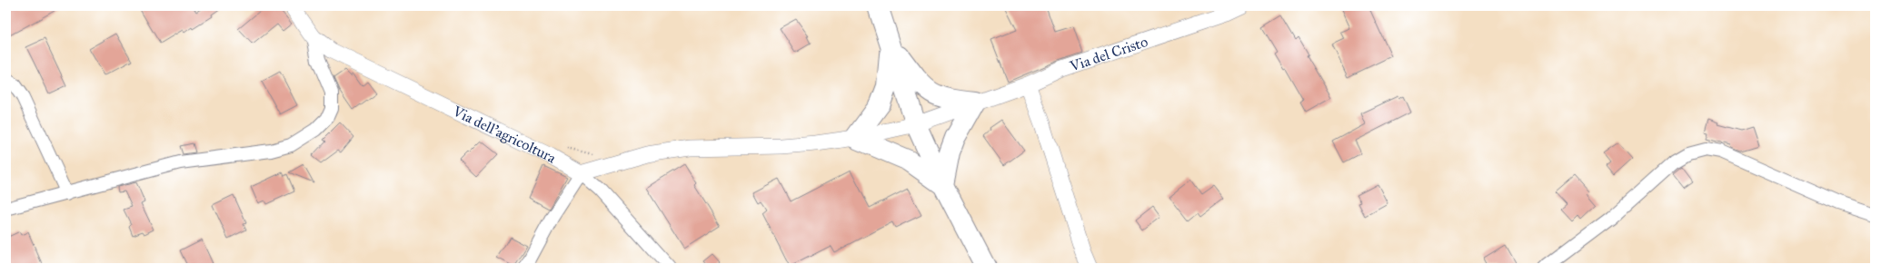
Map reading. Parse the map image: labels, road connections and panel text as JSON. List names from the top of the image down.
{
  "streets": {
    "street": ["Via del Cristo", "Via dell'agricoltura"]
  },
  "crossings": [
    ["Via del Cristo", "Via dell'agricoltura"]
  ]
}
